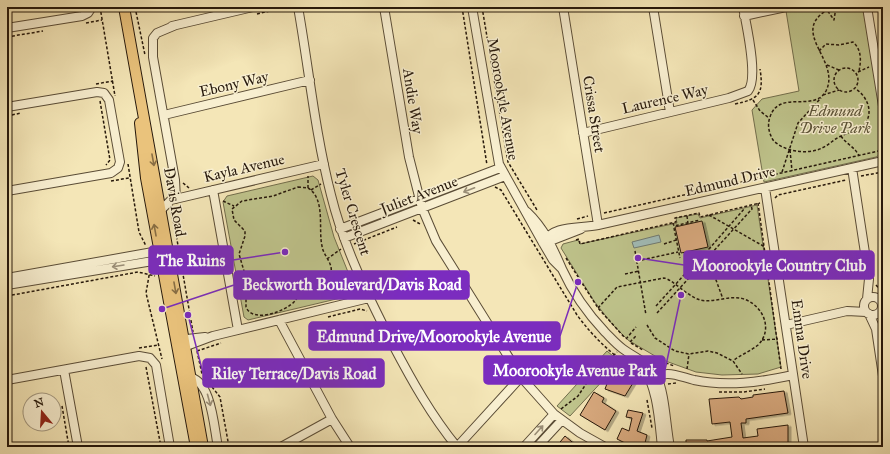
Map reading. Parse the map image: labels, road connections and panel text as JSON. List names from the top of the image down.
{
  "streets": {
    "main road": ["Davis Road"],
    "street": [
      "Ebony Way",
      "Moorookyle Avenue",
      "Laurence Way",
      "Andie Way",
      "Crissa Street",
      "Kayla Avenue",
      "Edmund Drive",
      "Juliet Avenue",
      "Tyler Crescent",
      "Emma Drive"
    ]
  },
  "crossings": [
    ["Ebony Way", "Tyler Crescent"],
    ["Moorookyle Avenue", "Edmund Drive"],
    ["Moorookyle Avenue", "Juliet Avenue"],
    ["Laurence Way", "Crissa Street"],
    ["Andie Way", "Juliet Avenue"],
    ["Crissa Street", "Edmund Drive"],
    ["Kayla Avenue", "Tyler Crescent"],
    ["Edmund Drive", "Emma Drive"],
    ["Juliet Avenue", "Tyler Crescent"]
  ],
  "parks": ["Edmund Drive Park"],
  "places": [
    "The Ruins",
    "Moorookyle Country Club",
    "Edmund Drive/Moorookyle Avenue",
    "Moorookyle Avenue Park",
    "Beckworth Boulevard/Davis Road",
    "Riley Terrace/Davis Road"
  ],
  "north": "top"
}
